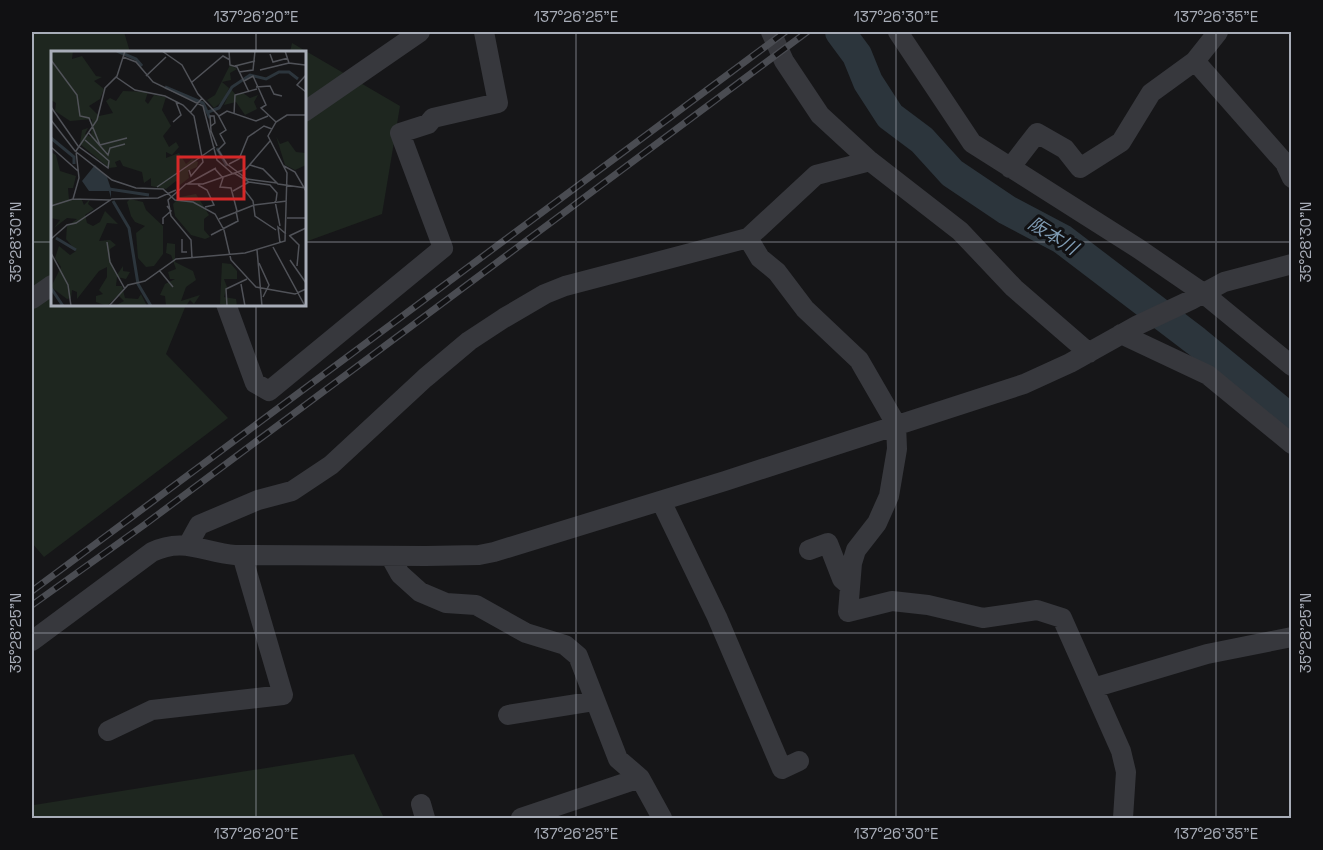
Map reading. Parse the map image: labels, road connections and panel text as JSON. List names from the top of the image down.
{
  "water": ["阪本川"],
  "coordinates": [
    "137°26'20\"E",
    "137°26'25\"E",
    "137°26'30\"E",
    "137°26'35\"E",
    "35°28'30\"N",
    "35°28'25\"N"
  ]
}
